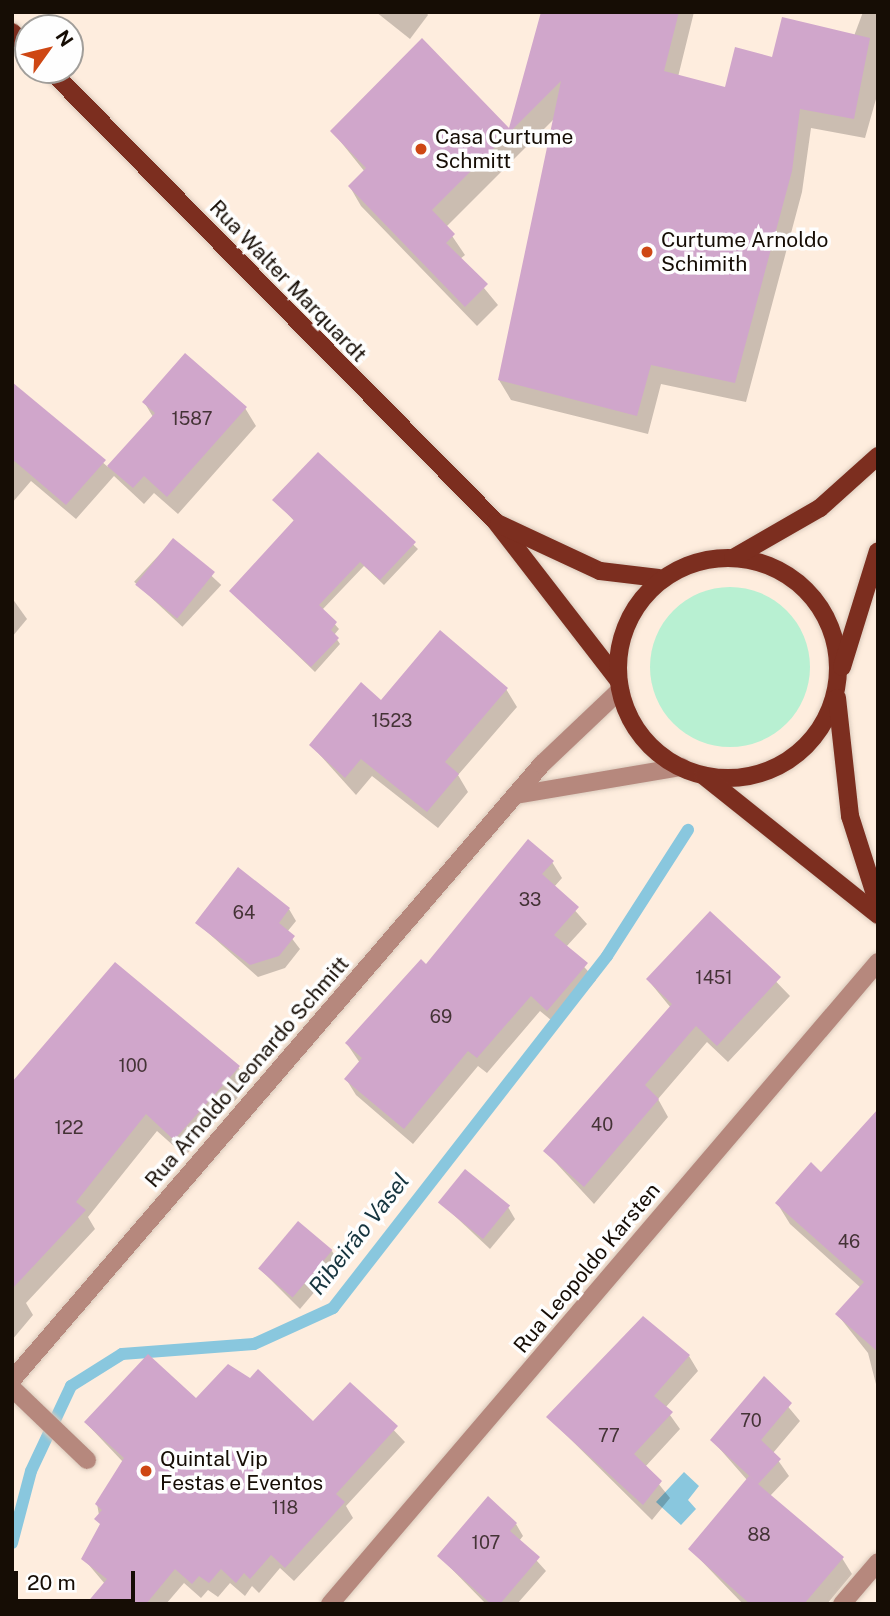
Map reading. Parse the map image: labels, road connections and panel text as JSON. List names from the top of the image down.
{
  "streets": {
    "main road": ["Rua Walter Marquardt"],
    "street": ["Rua Arnoldo Leonardo Schmitt", "Rua Leopoldo Karsten"]
  },
  "crossings": [
    ["Rua Walter Marquardt", "Rua Arnoldo Leonardo Schmitt"]
  ],
  "water": ["Ribeirão Vasel"],
  "places": ["Casa Curtume Schmitt", "Curtume Arnoldo Schimith", "Quintal Vip Festas e Eventos"],
  "house_numbers": [
    "1587",
    "1523",
    "33",
    "64",
    "1451",
    "69",
    "100",
    "40",
    "122",
    "46",
    "70",
    "77",
    "118",
    "88",
    "107"
  ],
  "scale_bar": "20 m",
  "north": "top right"
}
